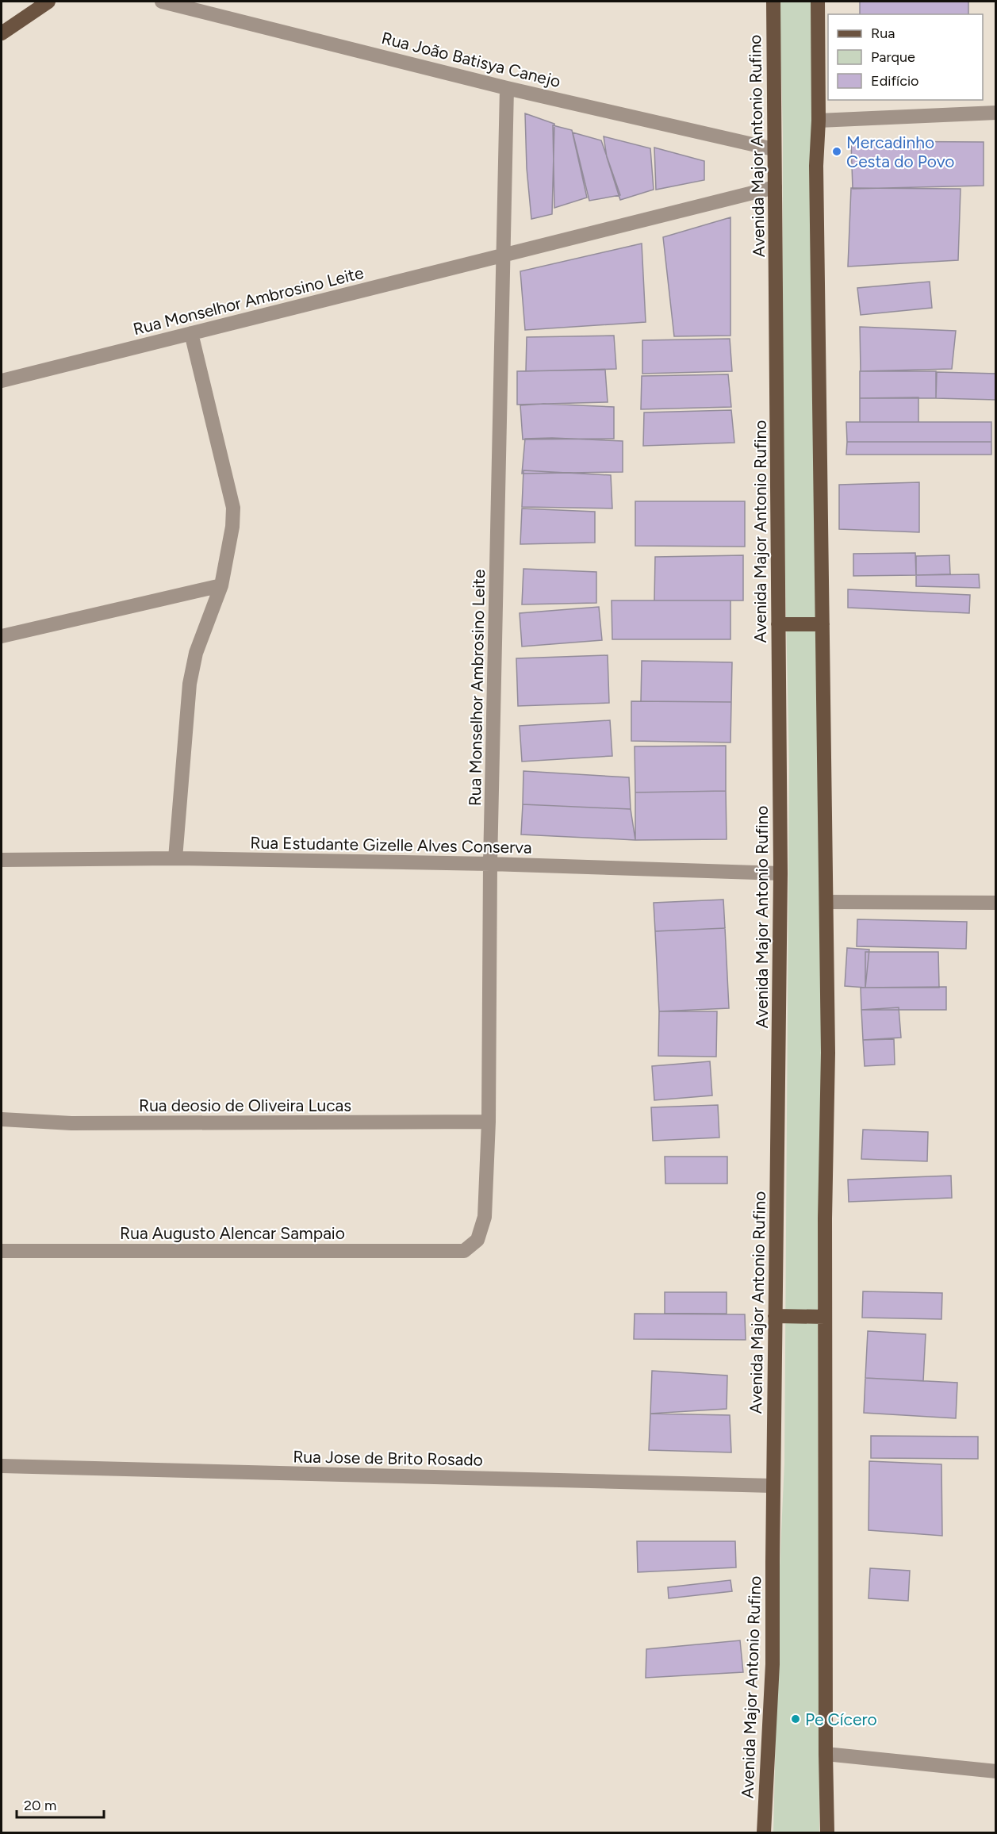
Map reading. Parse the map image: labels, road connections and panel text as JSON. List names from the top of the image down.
{
  "streets": {
    "main road": ["Avenida Major Antonio Rufino"],
    "street": [
      "Rua João Batisya Canejo",
      "Rua Monselhor Ambrosino Leite",
      "Rua Estudante Gizelle Alves Conserva",
      "Rua deosio de Oliveira Lucas",
      "Rua Augusto Alencar Sampaio",
      "Rua Jose de Brito Rosado"
    ]
  },
  "crossings": [
    ["Rua João Batisya Canejo", "Avenida Major Antonio Rufino"],
    ["Rua João Batisya Canejo", "Rua Monselhor Ambrosino Leite"],
    ["Avenida Major Antonio Rufino", "Rua Monselhor Ambrosino Leite"],
    ["Avenida Major Antonio Rufino", "Rua Estudante Gizelle Alves Conserva"],
    ["Avenida Major Antonio Rufino", "Rua Jose de Brito Rosado"],
    ["Rua Monselhor Ambrosino Leite", "Rua Estudante Gizelle Alves Conserva"],
    ["Rua Monselhor Ambrosino Leite", "Rua deosio de Oliveira Lucas"],
    ["Rua Monselhor Ambrosino Leite", "Rua Augusto Alencar Sampaio"]
  ],
  "places": ["Mercadinho Cesta do Povo", "Pe Cícero"],
  "legend": ["Rua", "Parque", "Edifício"],
  "scale_bar": "20 m"
}
